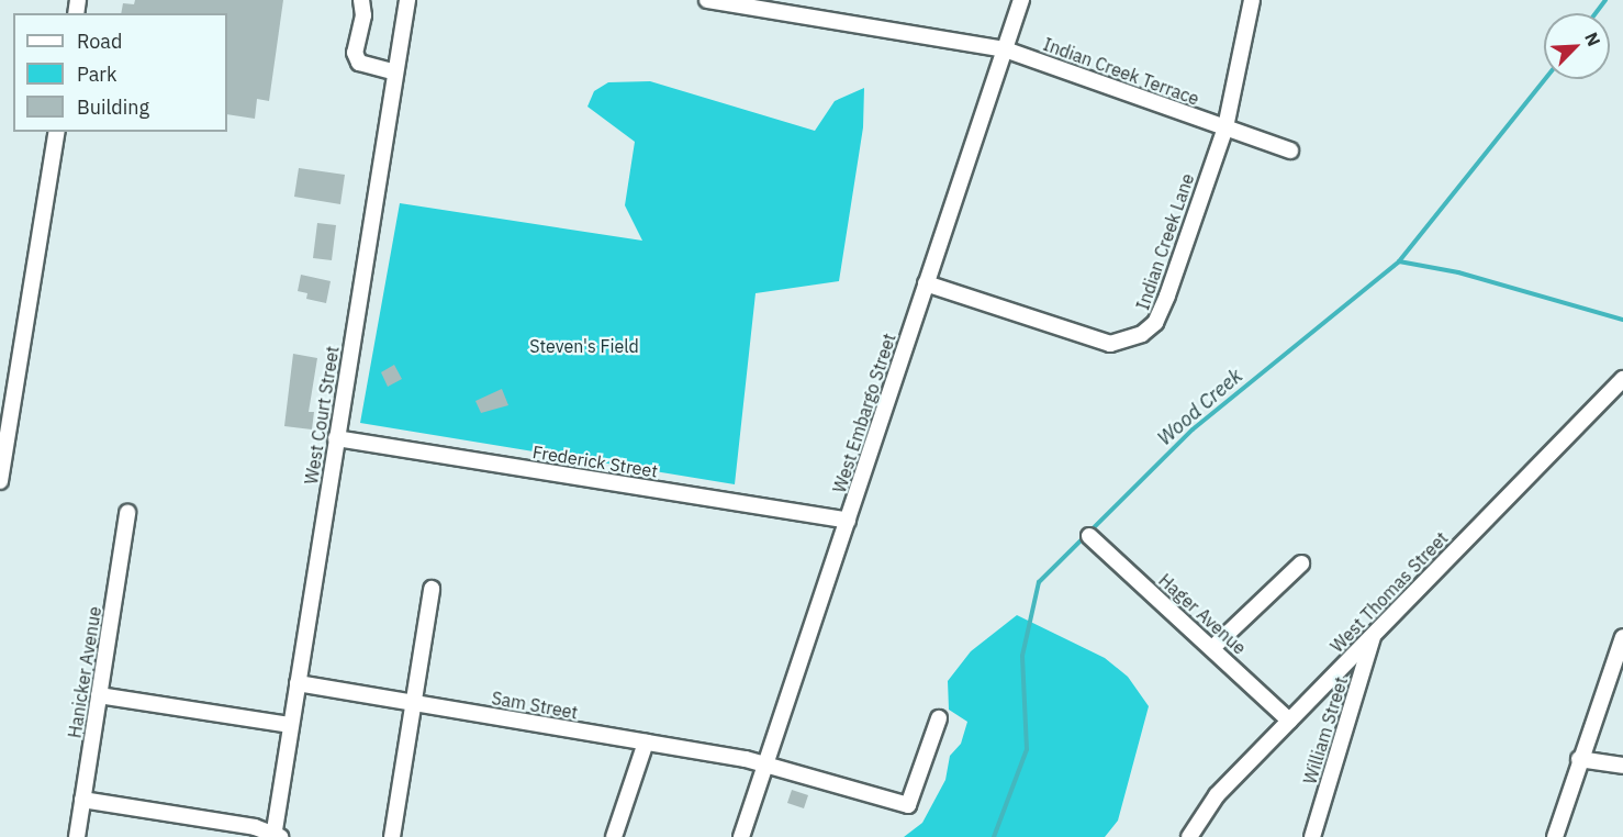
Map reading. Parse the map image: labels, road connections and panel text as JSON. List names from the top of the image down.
{
  "streets": {
    "street": [
      "Indian Creek Terrace",
      "Indian Creek Lane",
      "West Embargo Street",
      "West Court Street",
      "Frederick Street",
      "West Thomas Street",
      "Hager Avenue",
      "Hanicker Avenue",
      "Sam Street",
      "William Street"
    ]
  },
  "crossings": [
    ["Indian Creek Terrace", "Indian Creek Lane"],
    ["Indian Creek Terrace", "West Embargo Street"],
    ["Indian Creek Lane", "West Embargo Street"],
    ["West Embargo Street", "Frederick Street"],
    ["West Embargo Street", "Sam Street"],
    ["West Court Street", "Frederick Street"],
    ["West Court Street", "Sam Street"],
    ["West Thomas Street", "Hager Avenue"],
    ["West Thomas Street", "William Street"]
  ],
  "water": ["Wood Creek"],
  "parks": ["Steven's Field"],
  "legend": ["Road", "Park", "Building"],
  "north": "top right"
}
